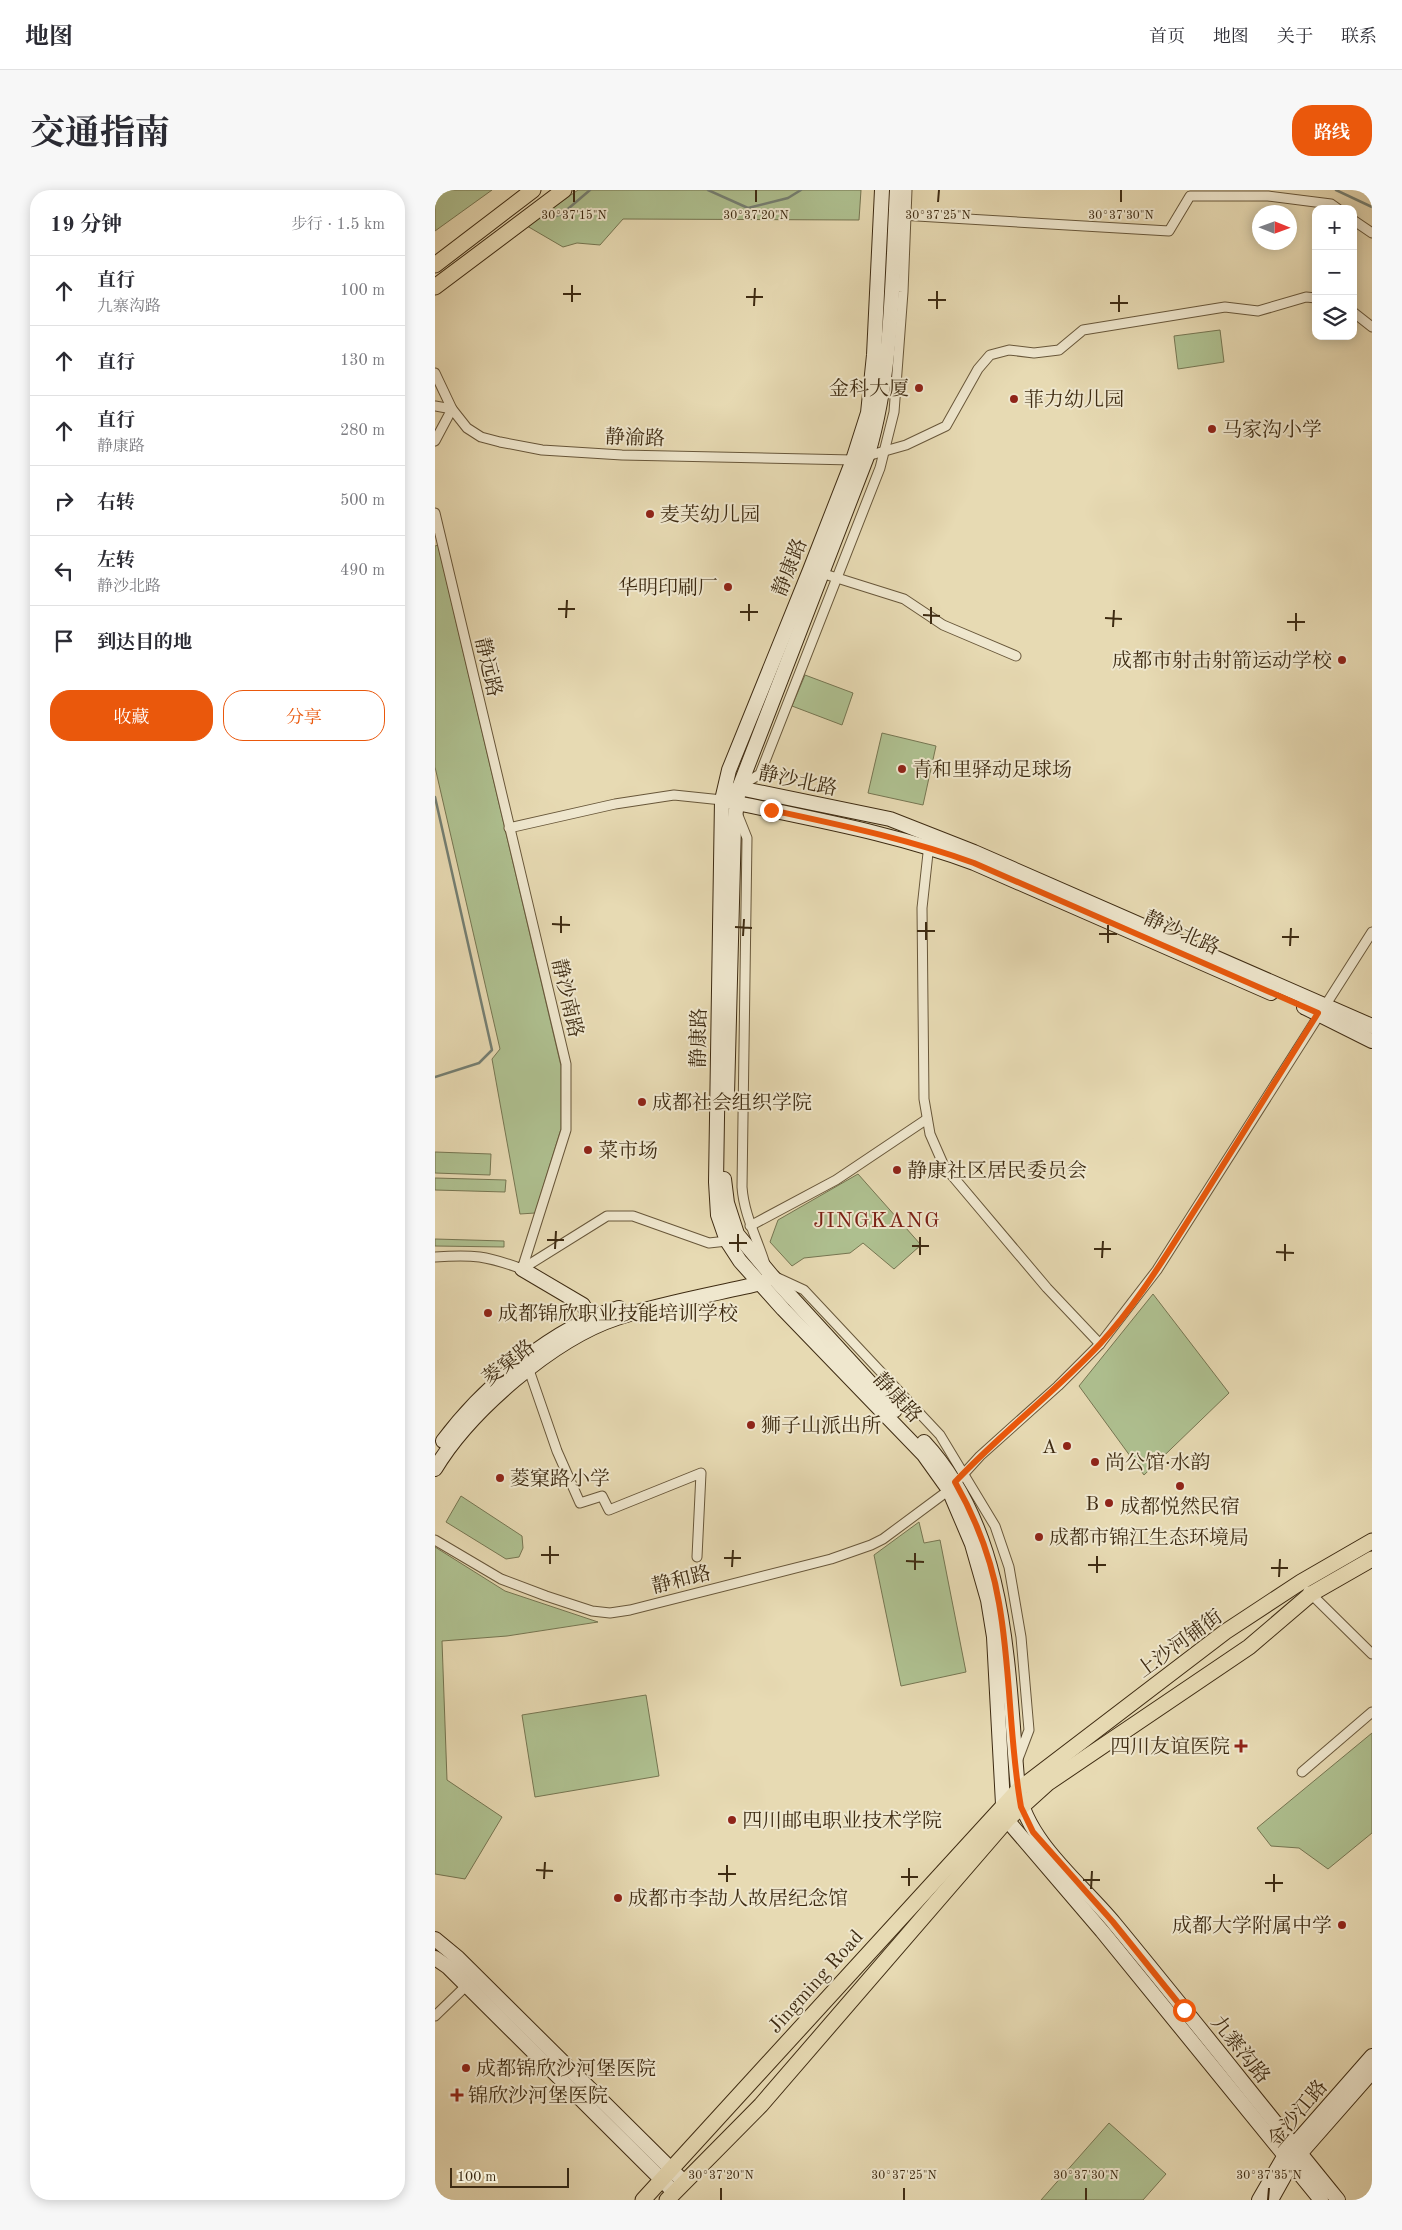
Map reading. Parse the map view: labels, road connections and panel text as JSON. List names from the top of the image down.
{
  "streets": {
    "main road": [
      "静康路",
      "静沙北路",
      "菱窠路",
      "上沙河铺街",
      "Jingming Road",
      "九寨沟路",
      "金沙江路"
    ],
    "street": [
      "静渝路",
      "静远路",
      "静沙南路",
      "静和路"
    ]
  },
  "crossings": [
    ["静渝路", "静康路"],
    ["静康路", "静沙北路"],
    ["静康路", "菱窠路"],
    ["静康路", "静和路"],
    ["静康路", "上沙河铺街"],
    ["静康路", "Jingming Road"],
    ["静康路", "九寨沟路"],
    ["静远路", "静沙南路"],
    ["静沙北路", "静和路"],
    ["上沙河铺街", "Jingming Road"],
    ["九寨沟路", "金沙江路"]
  ],
  "districts": ["JINGKANG"],
  "places": {
    "other": [
      "金科大厦",
      "菲力幼儿园",
      "马家沟小学",
      "麦芙幼儿园",
      "华明印刷厂",
      "成都市射击射箭运动学校",
      "青和里驿动足球场",
      "成都社会组织学院",
      "菜市场",
      "静康社区居民委员会",
      "成都锦欣职业技能培训学校",
      "狮子山派出所",
      "A",
      "尚公馆·水韵",
      "菱窠路小学",
      "成都悦然民宿",
      "B",
      "成都市锦江生态环境局",
      "四川邮电职业技术学院",
      "成都市李劼人故居纪念馆",
      "成都大学附属中学",
      "成都锦欣沙河堡医院"
    ],
    "health": ["四川友谊医院", "锦欣沙河堡医院"]
  },
  "scale_bar": "100 m",
  "north": "right",
  "page": {
    "header": "地图",
    "nav": [
      "首页",
      "地图",
      "关于",
      "联系"
    ],
    "title": "交通指南",
    "buttons": [
      "路线",
      ["收藏", "分享"]
    ],
    "heading": ["19 分钟", "步行 · 1.5 km"],
    "map_buttons": ["+", "−"],
    "list": [
      ["直行", "九寨沟路", "100 m"],
      ["直行", "130 m"],
      ["直行", "静康路", "280 m"],
      ["右转", "500 m"],
      ["左转", "静沙北路", "490 m"],
      "到达目的地"
    ],
    "scale": "100 m"
  },
  "coordinates": [
    "30°37'15\"N",
    "30°37'20\"N",
    "30°37'25\"N",
    "30°37'30\"N",
    "30°37'35\"N"
  ]
}
